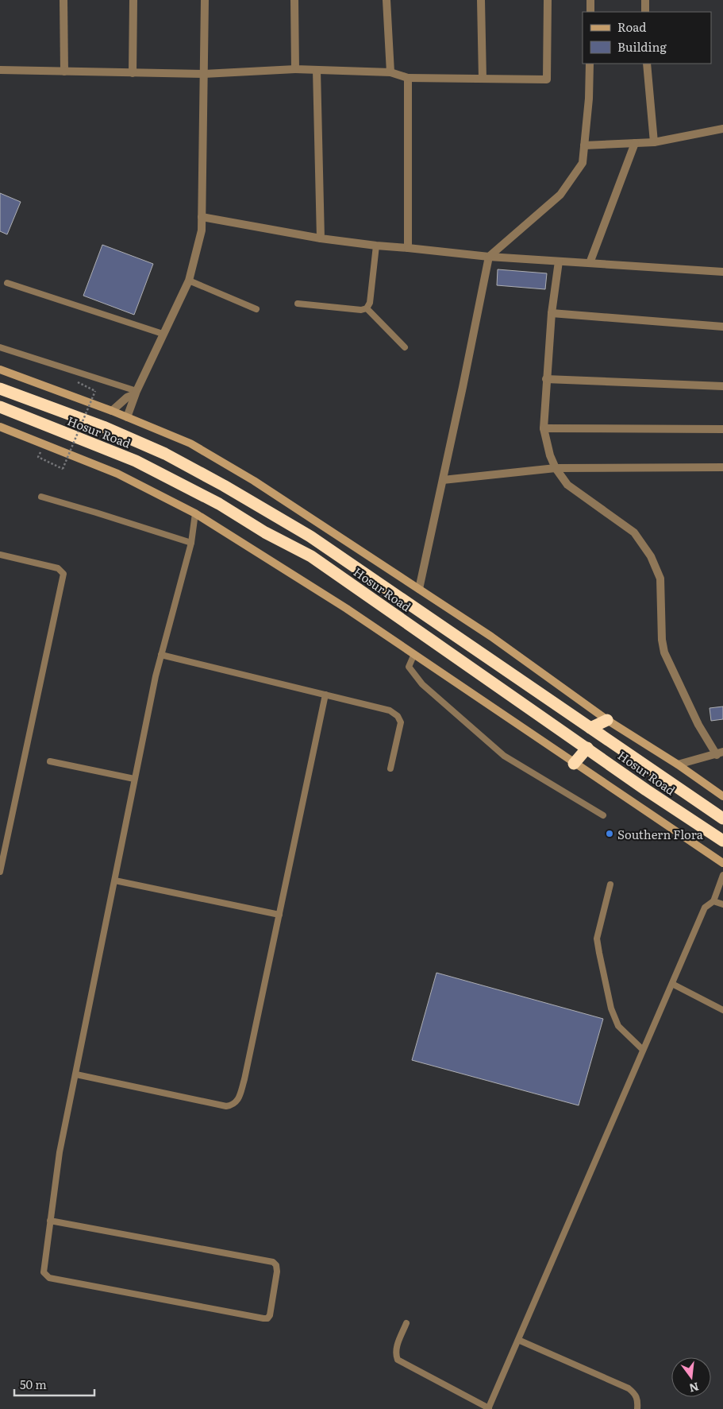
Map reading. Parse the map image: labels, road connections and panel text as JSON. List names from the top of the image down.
{
  "streets": {
    "highway": ["Hosur Road"]
  },
  "places": ["Southern Flora"],
  "legend": ["Road", "Building"],
  "scale_bar": "50 m",
  "north": "bottom"
}
